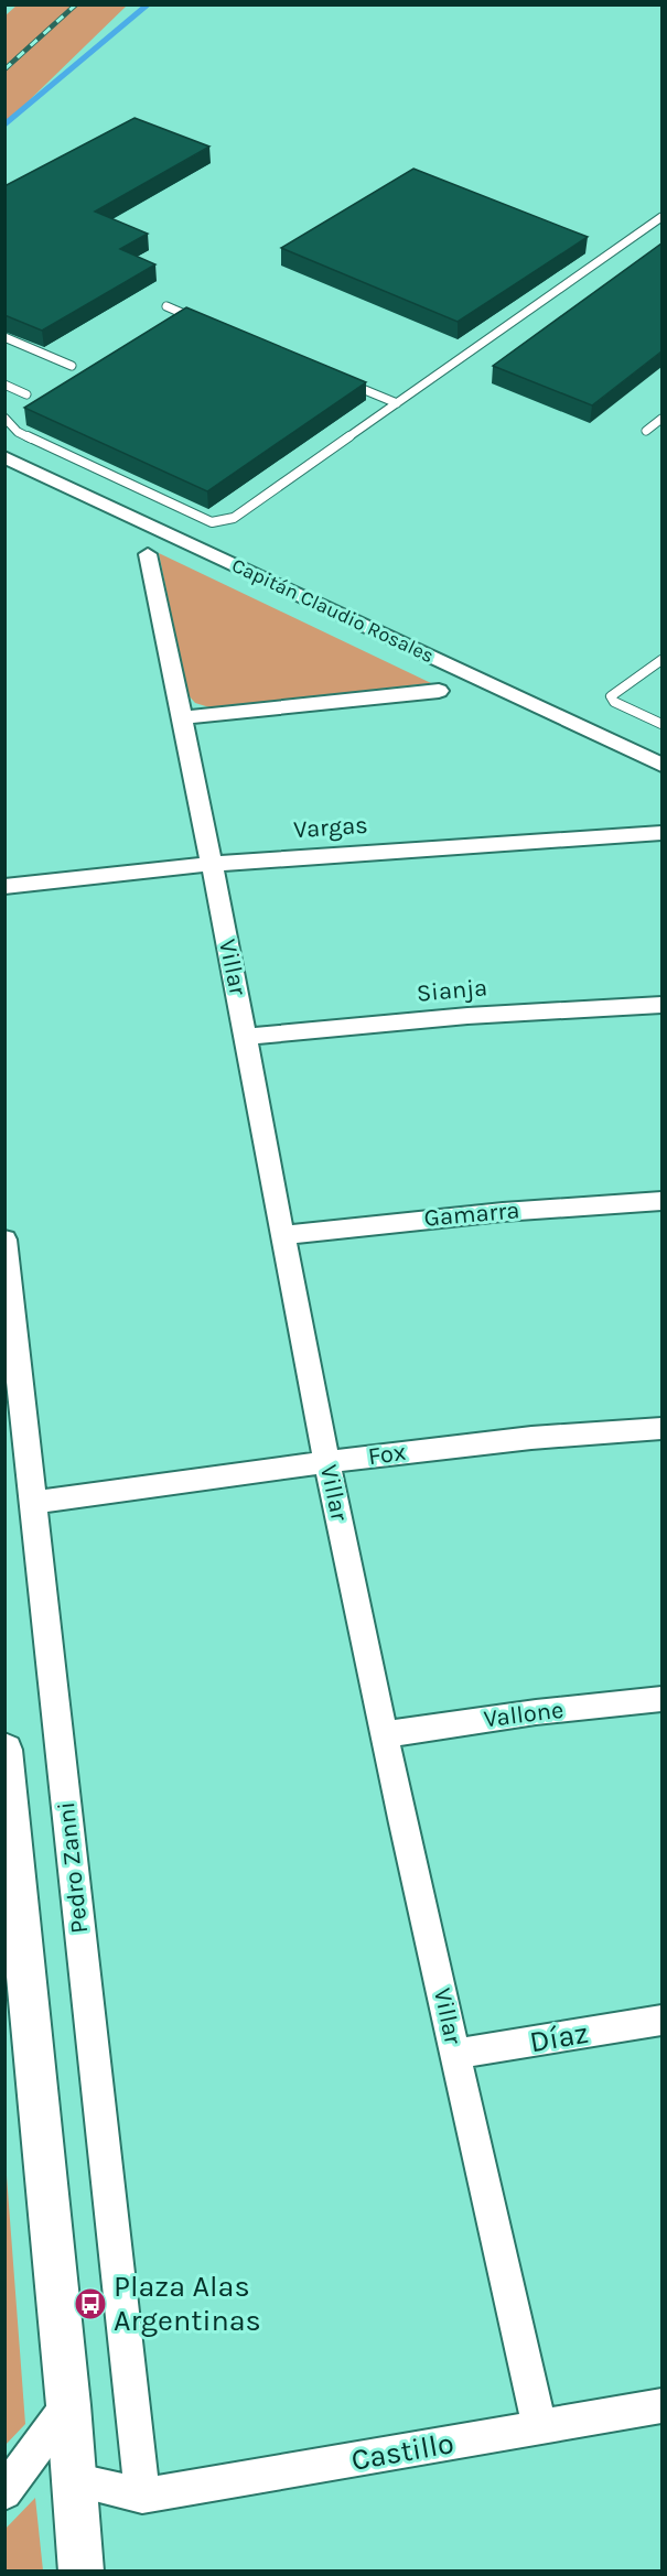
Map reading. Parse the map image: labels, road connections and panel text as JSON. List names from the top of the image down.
{
  "streets": {
    "street": [
      "Capitán Claudio Rosales",
      "Vargas",
      "Villar",
      "Sianja",
      "Gamarra",
      "Fox",
      "Vallone",
      "Pedro Zanni",
      "Díaz",
      "Castillo"
    ]
  },
  "crossings": [
    ["Vargas", "Villar"],
    ["Villar", "Sianja"],
    ["Villar", "Gamarra"],
    ["Villar", "Fox"],
    ["Villar", "Vallone"],
    ["Villar", "Díaz"],
    ["Villar", "Castillo"],
    ["Fox", "Pedro Zanni"],
    ["Pedro Zanni", "Castillo"]
  ],
  "places": {
    "bus stop": ["Plaza Alas Argentinas"]
  }
}
